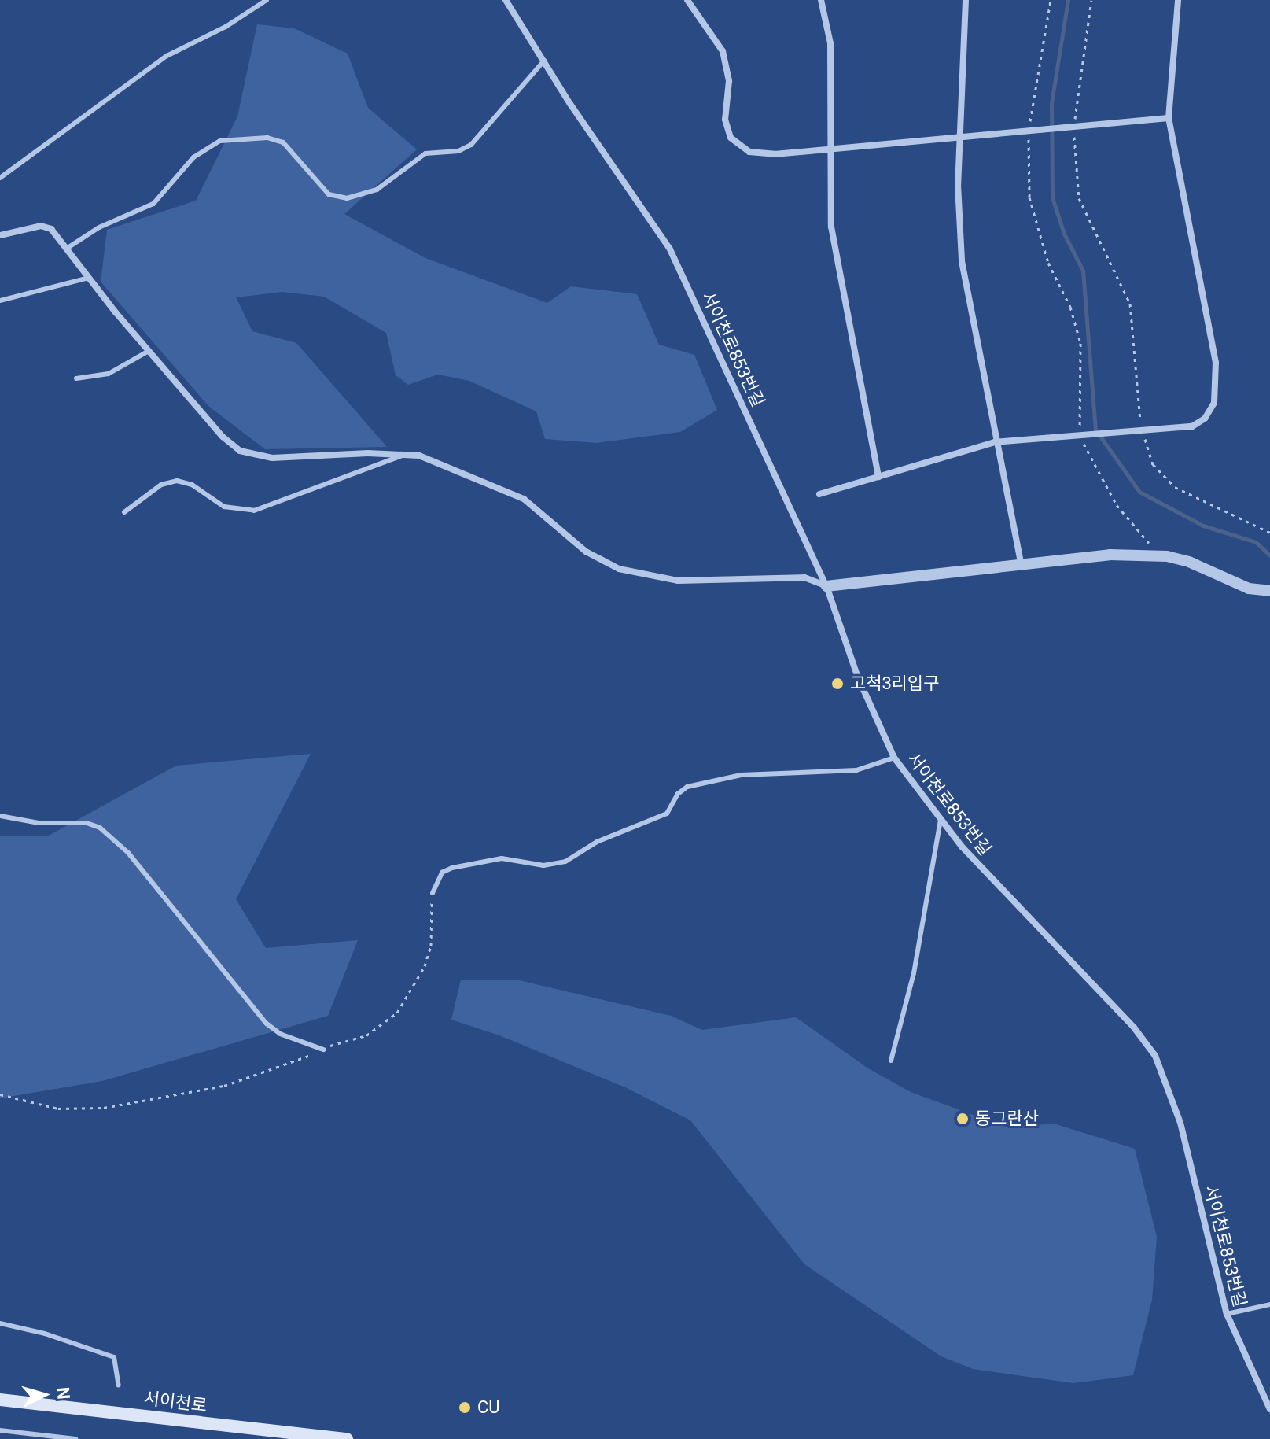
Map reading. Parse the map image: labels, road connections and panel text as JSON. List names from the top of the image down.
{
  "streets": {
    "main road": ["서이천로"],
    "street": ["서이천로853번길"]
  },
  "places": ["고척3리입구", "동그란산", "CU"],
  "north": "right"
}
